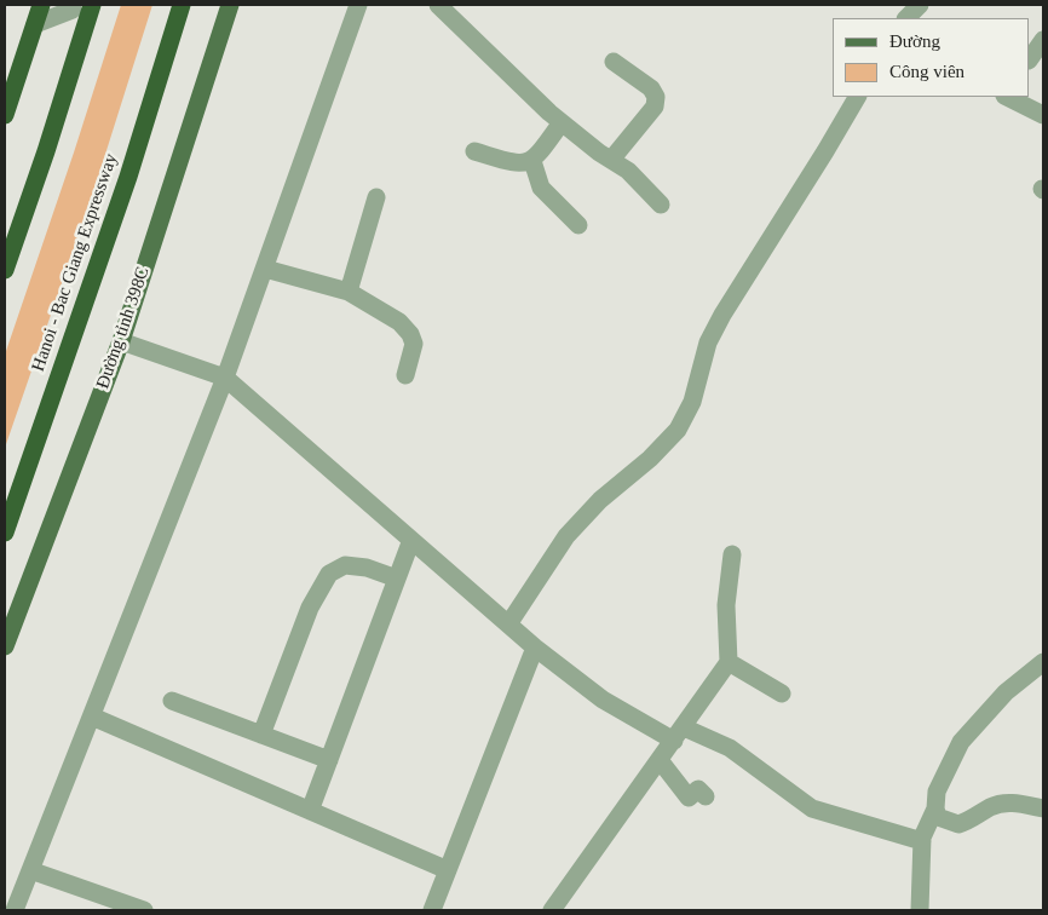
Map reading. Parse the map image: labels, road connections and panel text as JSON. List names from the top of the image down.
{
  "streets": {
    "highway": ["Hanoi - Bac Giang Expressway"],
    "main road": ["Đường tỉnh 398C"]
  },
  "legend": ["Đường", "Công viên"]
}
